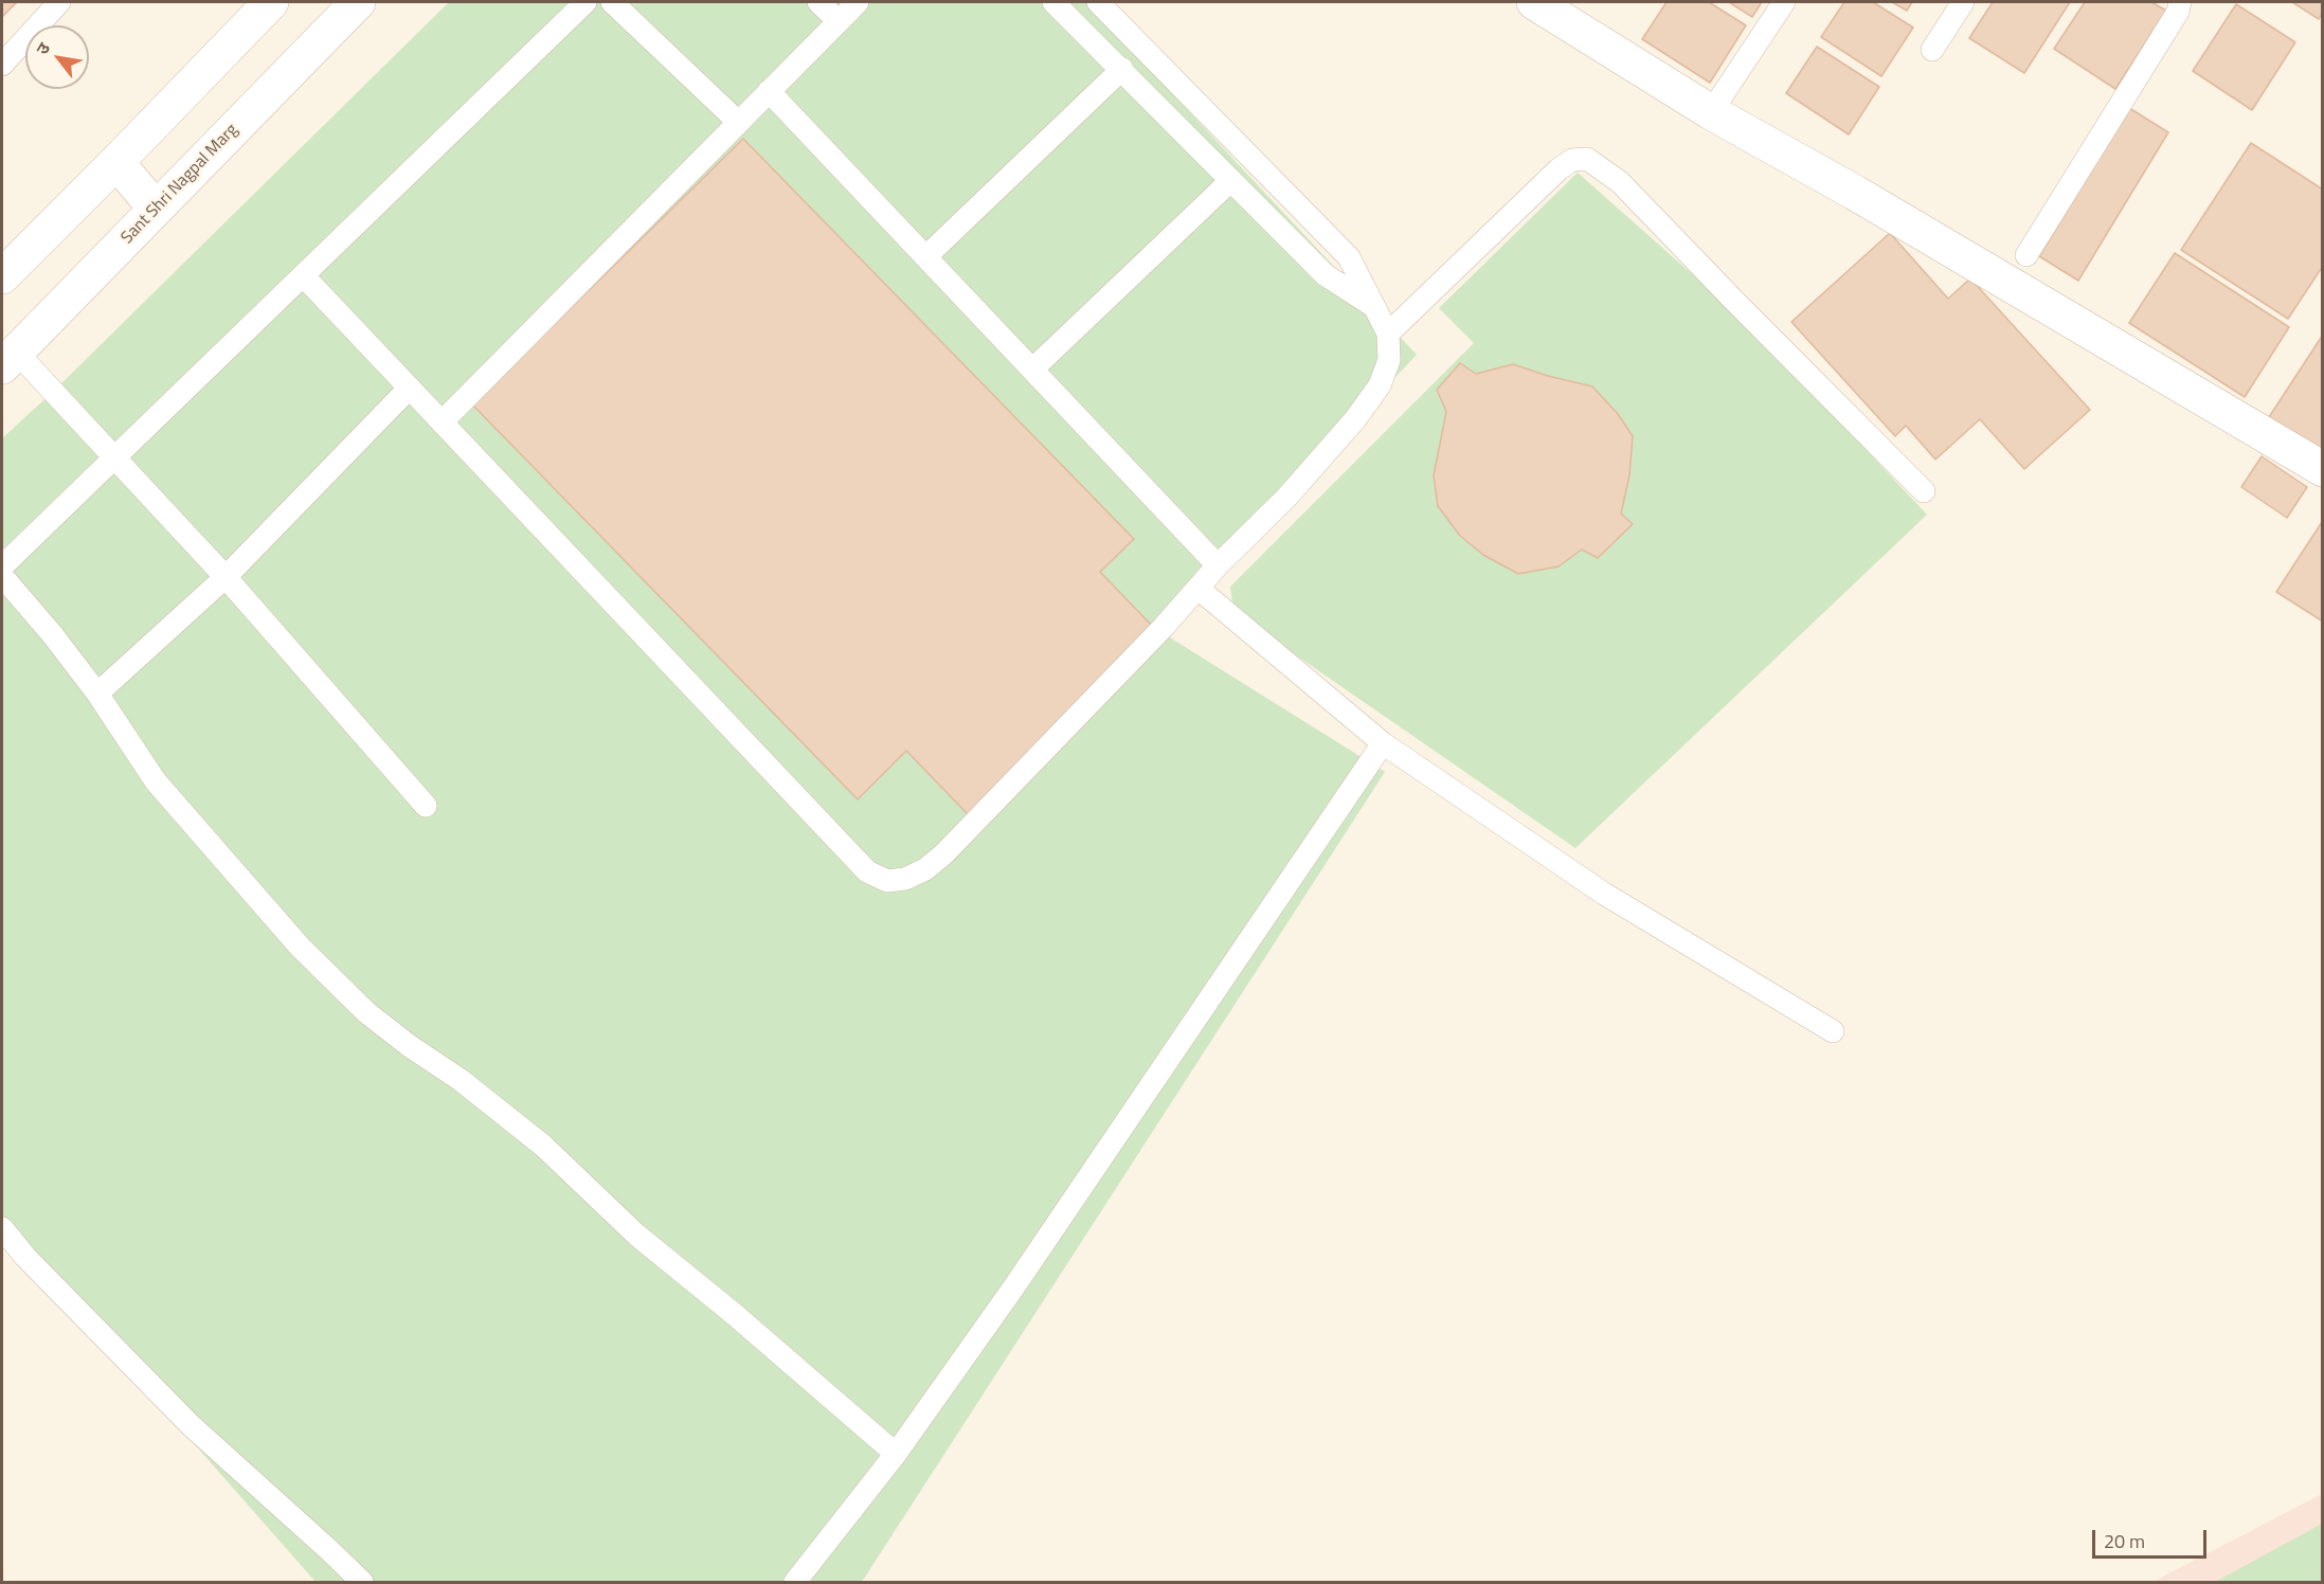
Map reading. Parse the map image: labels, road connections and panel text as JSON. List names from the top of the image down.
{
  "streets": {
    "main road": ["Sant Shri Nagpal Marg"]
  },
  "scale_bar": "20 m",
  "north": "top left"
}
